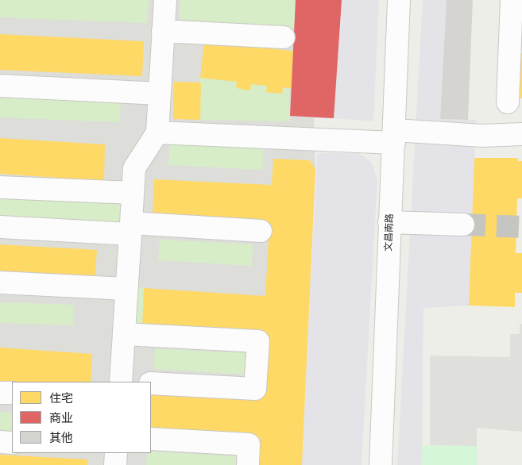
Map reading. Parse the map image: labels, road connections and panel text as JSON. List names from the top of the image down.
{
  "streets": {
    "street": ["文昌南路"]
  },
  "legend": ["住宅", "商业", "其他"]
}
